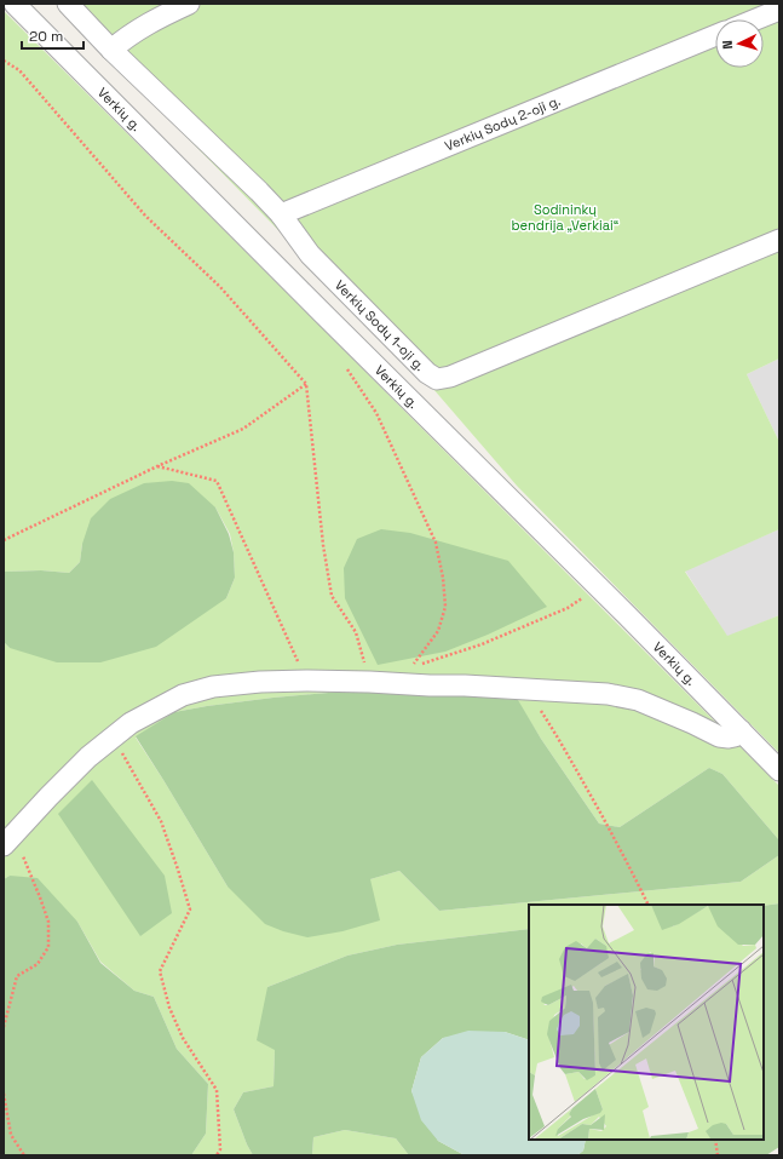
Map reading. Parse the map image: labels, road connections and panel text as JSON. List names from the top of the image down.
{
  "streets": {
    "street": ["Verkių g.", "Verkių Sodų 2-oji g.", "Verkių Sodų 1-oji g."]
  },
  "crossings": [
    ["Verkių Sodų 2-oji g.", "Verkių Sodų 1-oji g."]
  ],
  "parks": ["Sodininkų bendrija „Verkiai“"],
  "scale_bar": "20 m",
  "north": "left"
}
